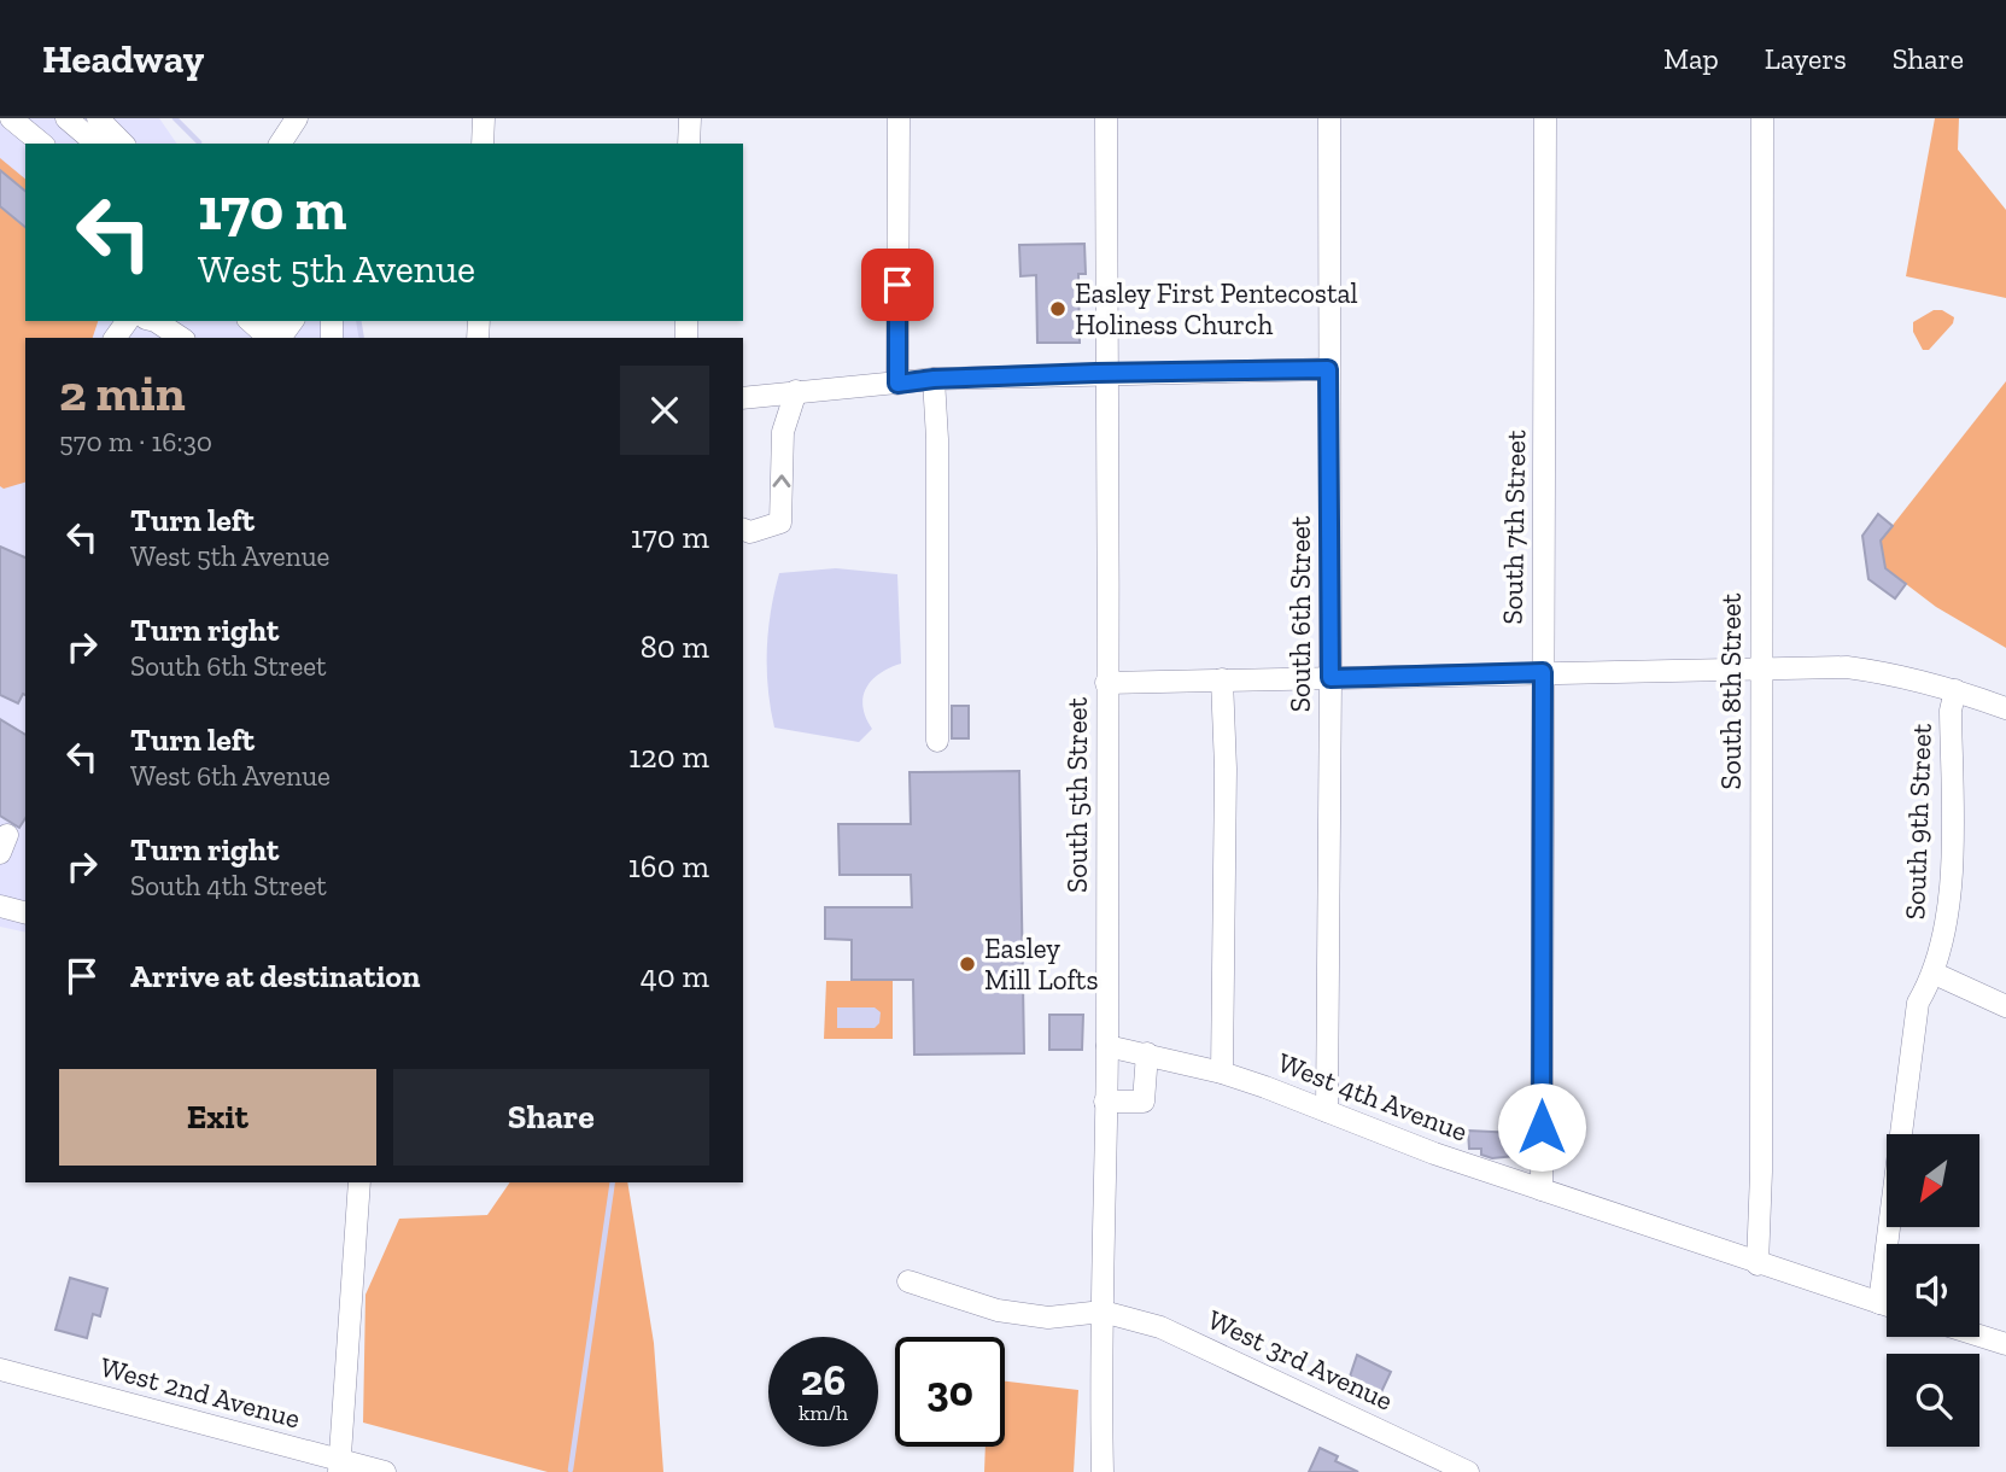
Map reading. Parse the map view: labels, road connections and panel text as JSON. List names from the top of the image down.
{
  "streets": {
    "street": [
      "South 7th Street",
      "South 6th Street",
      "South 8th Street",
      "South 5th Street",
      "South 9th Street",
      "West 4th Avenue",
      "West 3rd Avenue",
      "West 2nd Avenue"
    ]
  },
  "crossings": [
    ["South 7th Street", "West 4th Avenue"],
    ["South 6th Street", "West 4th Avenue"],
    ["South 8th Street", "West 4th Avenue"],
    ["South 5th Street", "West 4th Avenue"],
    ["South 5th Street", "West 3rd Avenue"],
    ["South 9th Street", "West 4th Avenue"]
  ],
  "places": ["Easley First Pentecostal Holiness Church", "Easley Mill Lofts"],
  "north": "bottom left",
  "page": {
    "header": "Headway",
    "nav": ["Map", "Layers", "Share"],
    "turn": ["170 m", "West 5th Avenue"],
    "heading": ["2 min", "570 m · 16:30"],
    "list": [
      {
        "name": "Turn left",
        "note": "West 5th Avenue",
        "value": "170 m"
      },
      {
        "name": "Turn right",
        "note": "South 6th Street",
        "value": "80 m"
      },
      {
        "name": "Turn left",
        "note": "West 6th Avenue",
        "value": "120 m"
      },
      {
        "name": "Turn right",
        "note": "South 4th Street",
        "value": "160 m"
      },
      {
        "name": "Arrive at destination",
        "value": "40 m"
      }
    ],
    "buttons": ["Exit", "Share"],
    "speed": "26 km/h",
    "limit": "30"
  }
}
